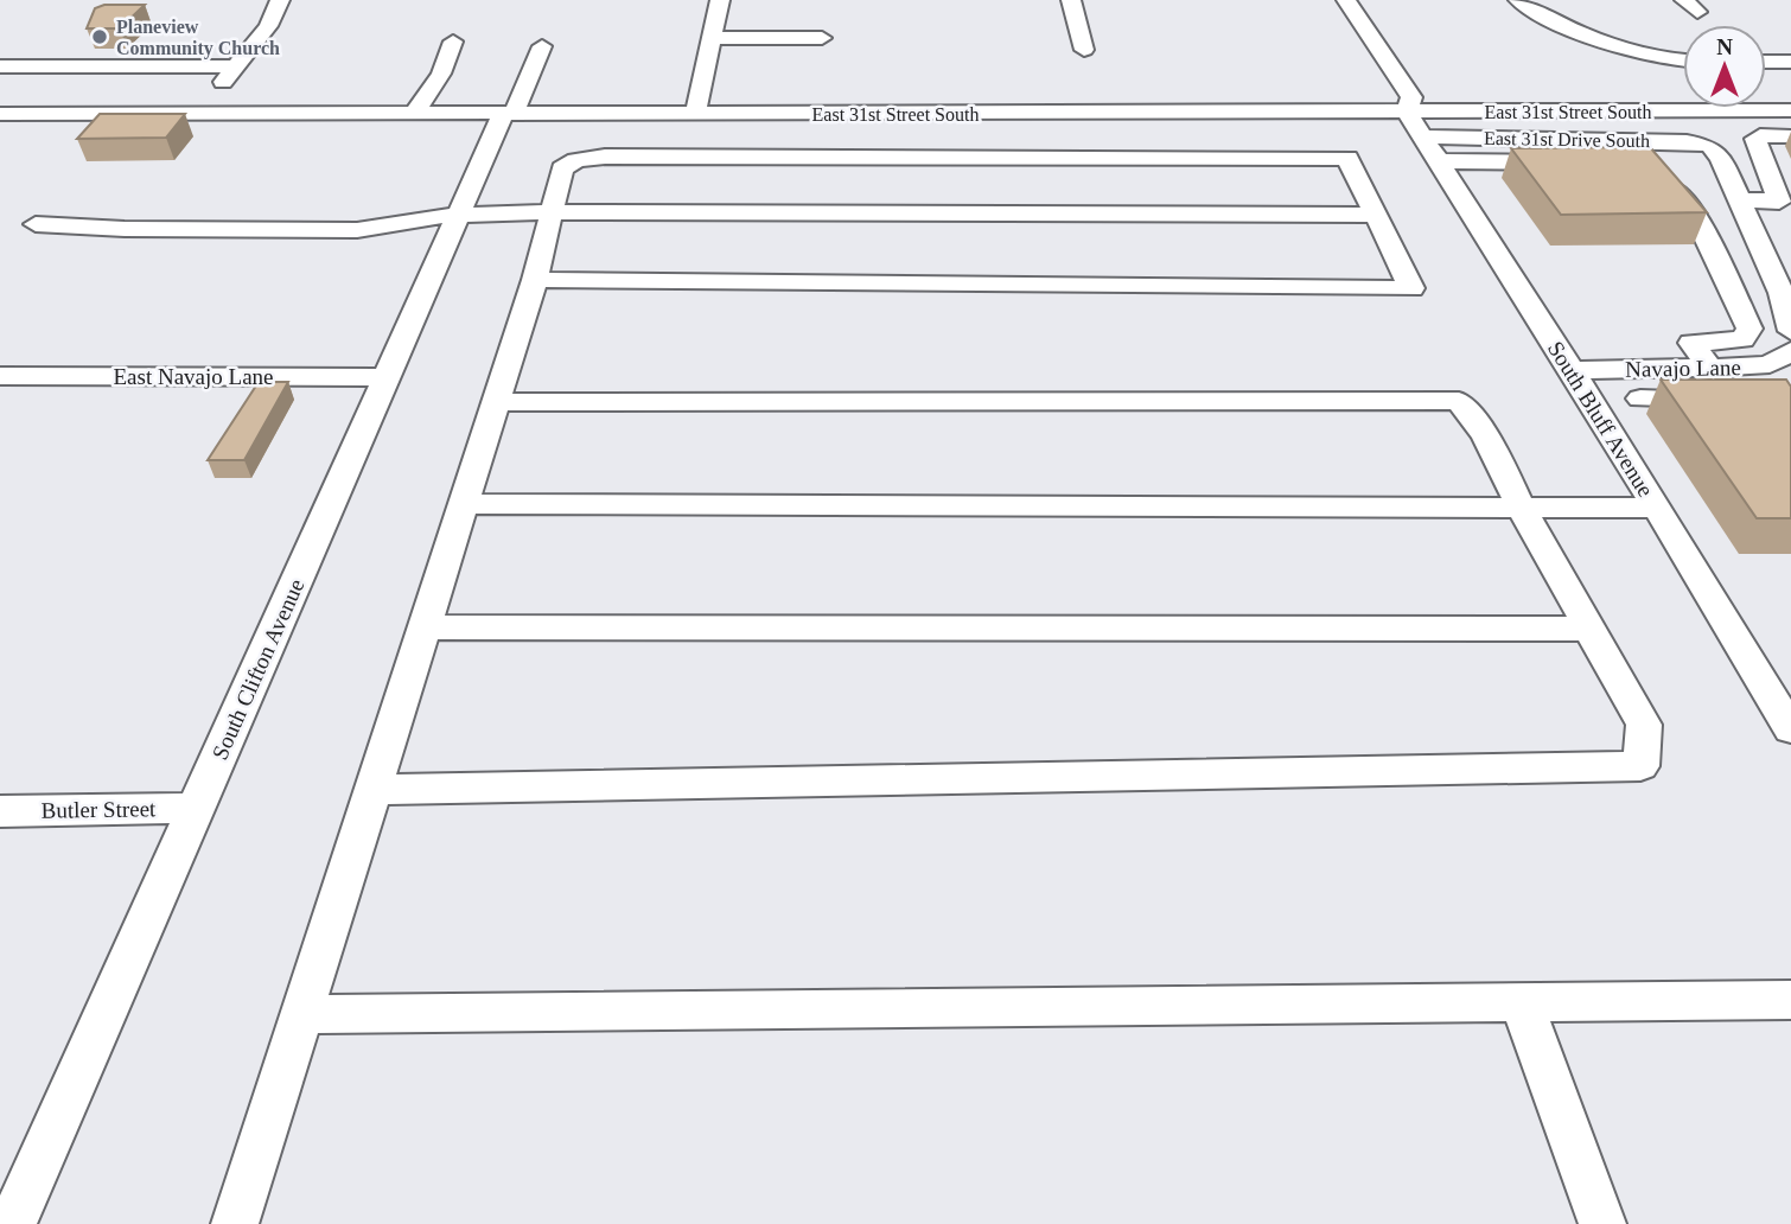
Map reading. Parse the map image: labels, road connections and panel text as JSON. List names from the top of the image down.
{
  "streets": {
    "street": [
      "East 31st Street South",
      "East 31st Drive South",
      "Navajo Lane",
      "East Navajo Lane",
      "South Bluff Avenue",
      "South Clifton Avenue",
      "Butler Street"
    ]
  },
  "crossings": [
    ["East 31st Street South", "East 31st Drive South"],
    ["East 31st Street South", "South Bluff Avenue"],
    ["East 31st Street South", "South Clifton Avenue"],
    ["East 31st Drive South", "South Bluff Avenue"],
    ["Navajo Lane", "South Bluff Avenue"],
    ["East Navajo Lane", "South Clifton Avenue"],
    ["South Clifton Avenue", "Butler Street"]
  ],
  "places": ["Planeview Community Church"],
  "north": "top"
}
